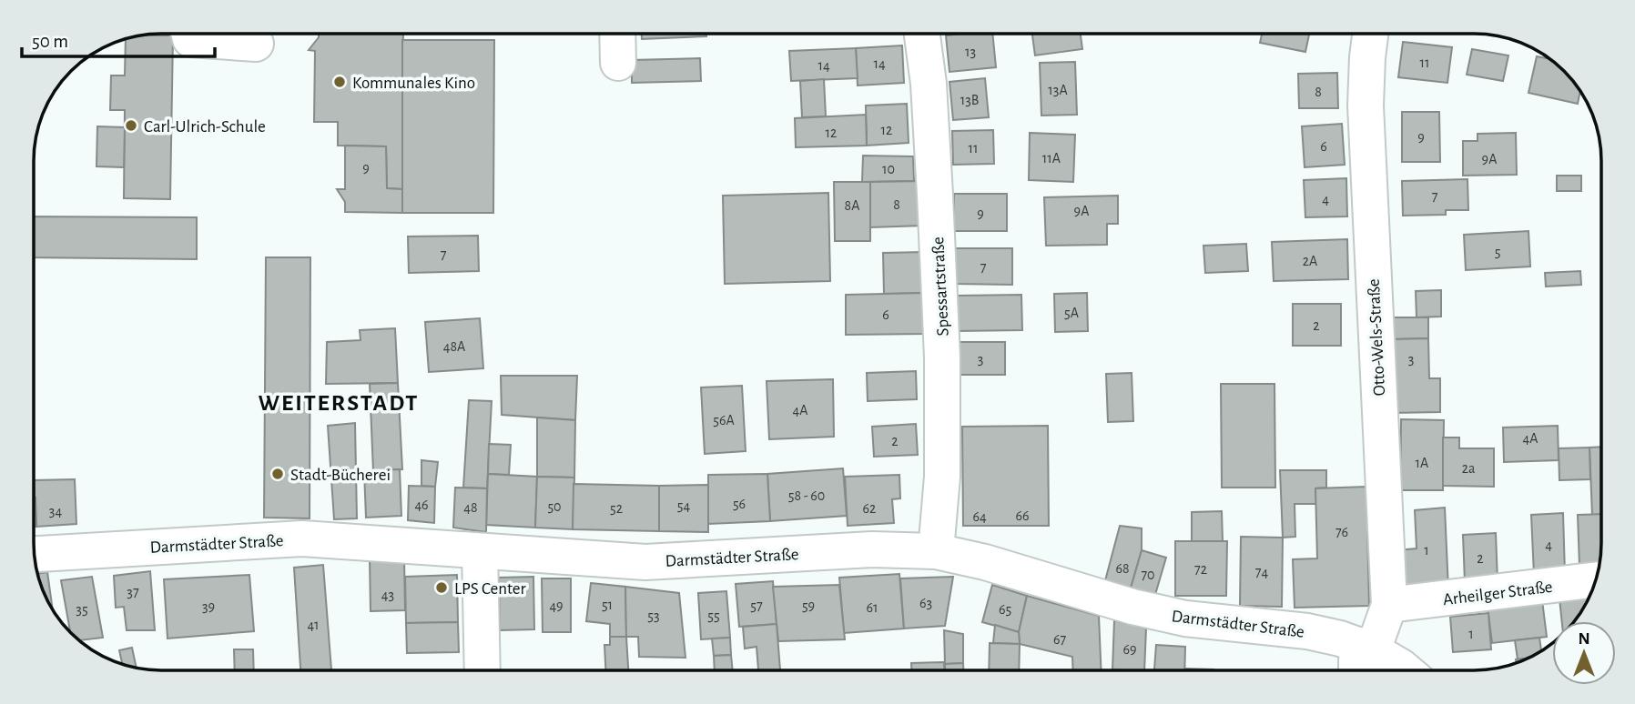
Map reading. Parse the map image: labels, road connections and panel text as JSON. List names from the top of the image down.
{
  "streets": {
    "street": [
      "Spessartstraße",
      "Otto-Wels-Straße",
      "Darmstädter Straße",
      "Arheilger Straße"
    ]
  },
  "crossings": [
    ["Spessartstraße", "Darmstädter Straße"],
    ["Otto-Wels-Straße", "Darmstädter Straße"],
    ["Otto-Wels-Straße", "Arheilger Straße"]
  ],
  "districts": ["WEITERSTADT"],
  "places": [
    "Kommunales Kino",
    "Carl-Ulrich-Schule",
    "Stadt-Bücherei",
    "LPS Center"
  ],
  "house_numbers": [
    "13",
    "11",
    "14",
    "14",
    "13A",
    "8",
    "13B",
    "12",
    "12",
    "9",
    "6",
    "11",
    "11A",
    "9A",
    "9",
    "10",
    "7",
    "4",
    "8",
    "8A",
    "9A",
    "9",
    "5",
    "7",
    "2A",
    "7",
    "5A",
    "6",
    "2",
    "48A",
    "3",
    "3",
    "4A",
    "56A",
    "4A",
    "2",
    "1A",
    "2a",
    "58 - 60",
    "56",
    "46",
    "54",
    "50",
    "48",
    "52",
    "62",
    "34",
    "66",
    "64",
    "76",
    "4",
    "1",
    "2",
    "68",
    "72",
    "74",
    "70",
    "37",
    "43",
    "63",
    "51",
    "49",
    "57",
    "59",
    "39",
    "61",
    "35",
    "65",
    "53",
    "55",
    "41",
    "1",
    "67",
    "69"
  ],
  "scale_bar": "50 m",
  "north": "top"
}
